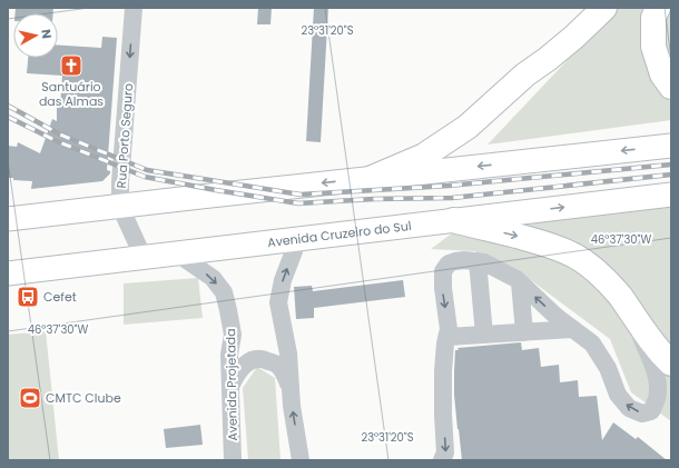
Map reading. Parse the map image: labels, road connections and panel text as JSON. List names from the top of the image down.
{
  "streets": {
    "main road": ["Avenida Cruzeiro do Sul"],
    "street": ["Rua Porto Seguro", "Avenida Projetada"]
  },
  "crossings": [
    ["Rua Porto Seguro", "Avenida Cruzeiro do Sul"],
    ["Avenida Cruzeiro do Sul", "Avenida Projetada"]
  ],
  "one_way": ["Rua Porto Seguro", "Avenida Projetada"],
  "places": {
    "church": ["Santuário das Almas"],
    "bus stop": ["Cefet"],
    "sports": ["CMTC Clube"]
  },
  "north": "right",
  "coordinates": ["23°31'20\"S", "46°37'30\"W"]
}
